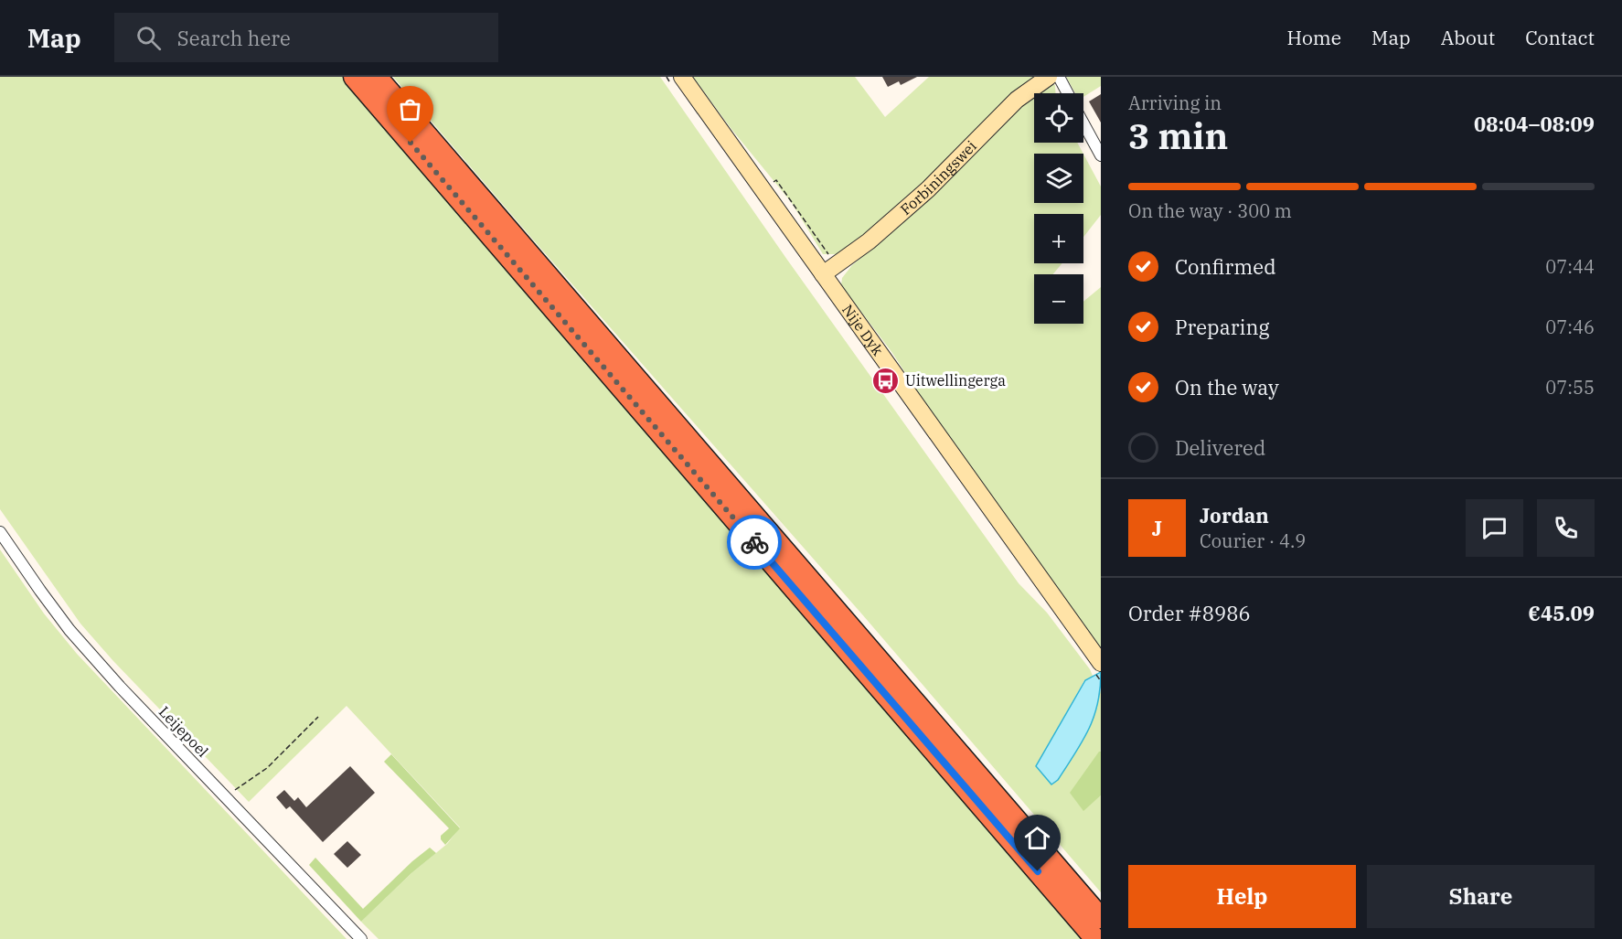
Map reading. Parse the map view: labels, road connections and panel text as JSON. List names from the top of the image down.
{
  "streets": {
    "street": ["Forbiningswei", "Nije Dyk", "Leijepoel"]
  },
  "crossings": [
    ["Forbiningswei", "Nije Dyk"]
  ],
  "places": {
    "bus stop": ["Uitwellingerga"]
  },
  "page": {
    "header": "Map",
    "search": "Search here",
    "nav": [
      "Home",
      "Map",
      "About",
      "Contact"
    ],
    "heading": ["3 min", "Arriving in", "08:04–08:09"],
    "panel": [
      "Jordan",
      "Courier · 4.9",
      "Order #8986",
      "€45.09"
    ],
    "map_buttons": ["+", "−"],
    "bar": "On the way · 300 m",
    "list": [
      ["Confirmed", "07:44"],
      ["Preparing", "07:46"],
      ["On the way", "07:55"],
      "Delivered"
    ],
    "round": "J",
    "buttons": ["Help", "Share"]
  }
}
